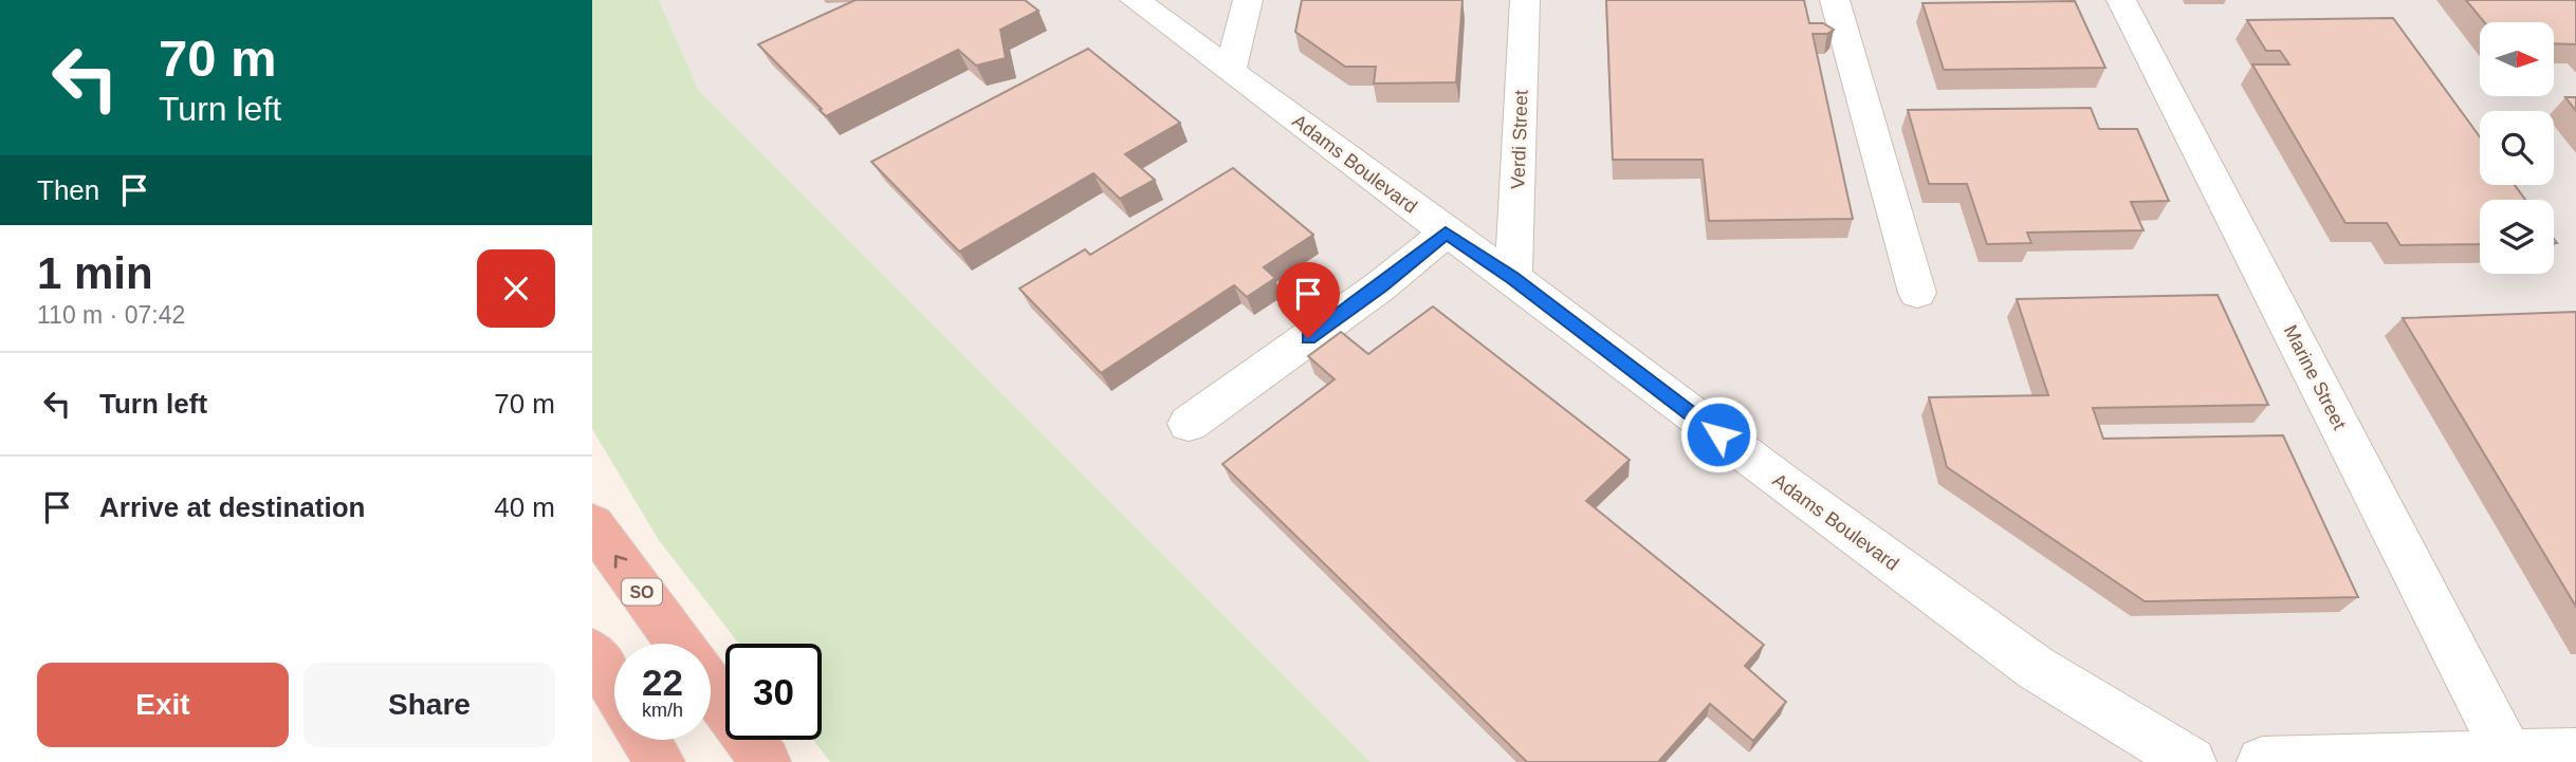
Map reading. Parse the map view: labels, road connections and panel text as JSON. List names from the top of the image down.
{
  "streets": {
    "highway": ["SO"],
    "street": ["Verdi Street", "Adams Boulevard", "Marine Street"]
  },
  "crossings": [
    ["Verdi Street", "Adams Boulevard"]
  ],
  "north": "right",
  "page": {
    "turn": ["70 m", "Turn left"],
    "then": "Then",
    "heading": ["1 min", "110 m · 07:42"],
    "list": [
      {
        "name": "Turn left",
        "value": "70 m"
      },
      {
        "name": "Arrive at destination",
        "value": "40 m"
      }
    ],
    "speed": "22 km/h",
    "limit": "30",
    "buttons": ["Exit", "Share"]
  }
}
